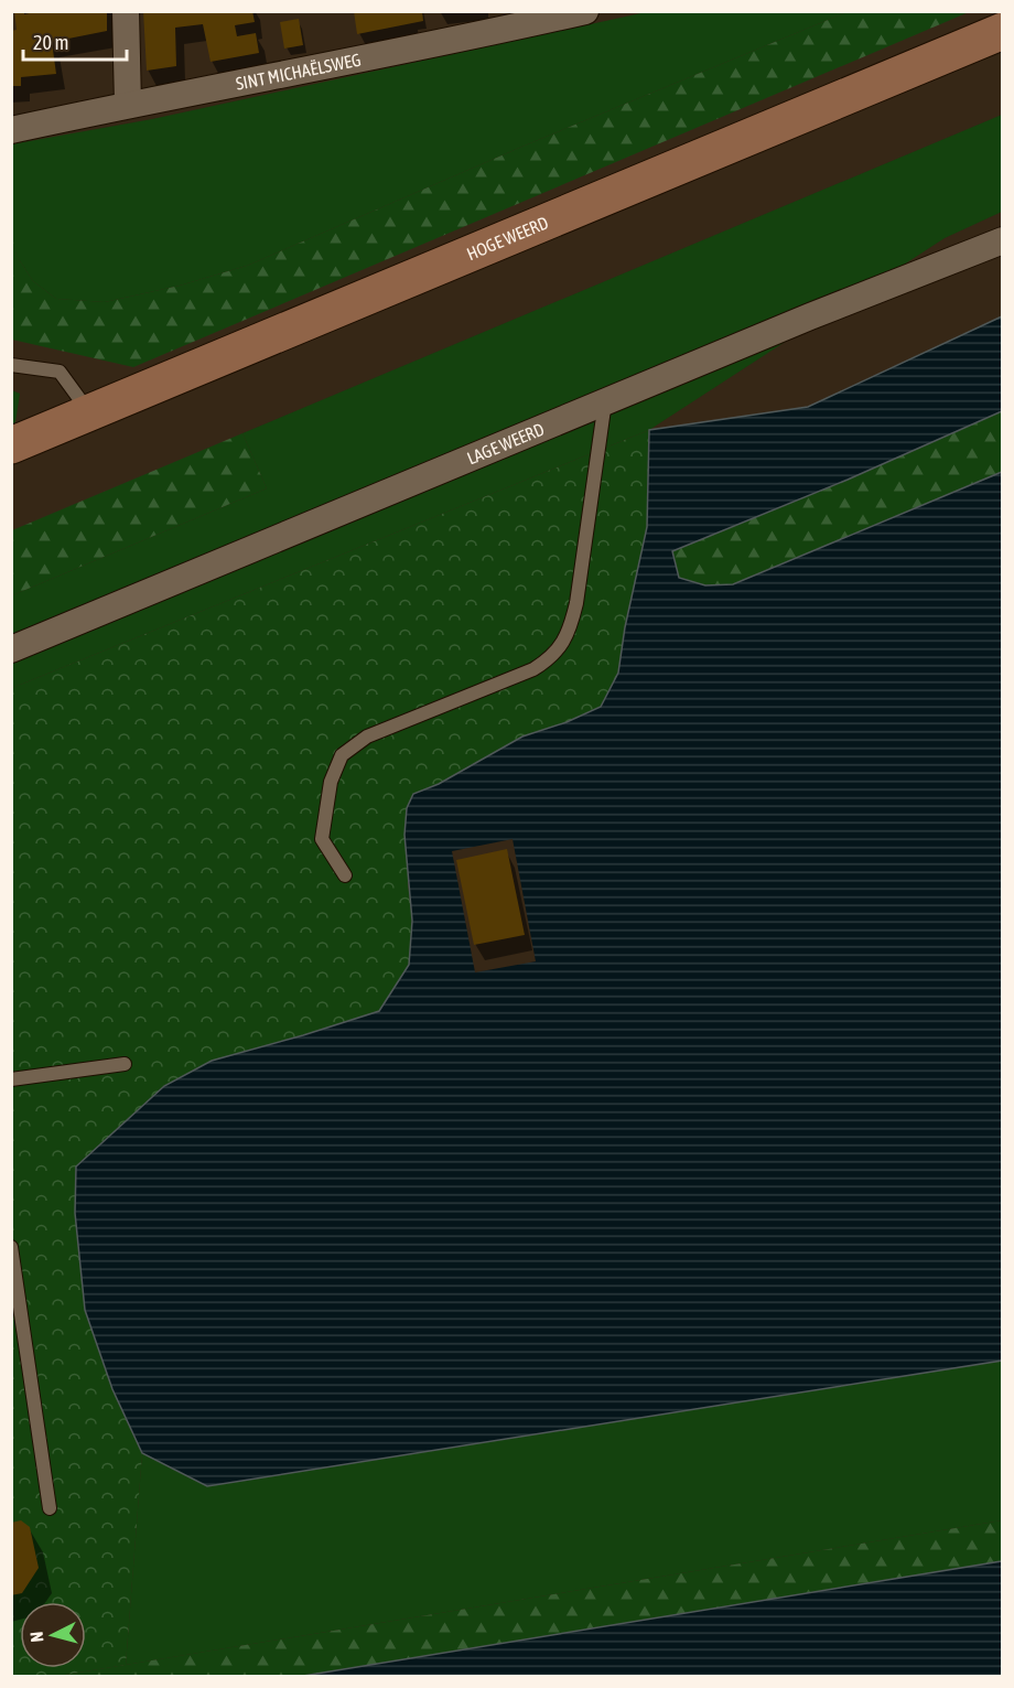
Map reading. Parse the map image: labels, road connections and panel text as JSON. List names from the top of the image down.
{
  "streets": {
    "main road": ["HOGE WEERD"],
    "street": ["SINT MICHAËLSWEG", "LAGE WEERD"]
  },
  "scale_bar": "20 m",
  "north": "left"
}
